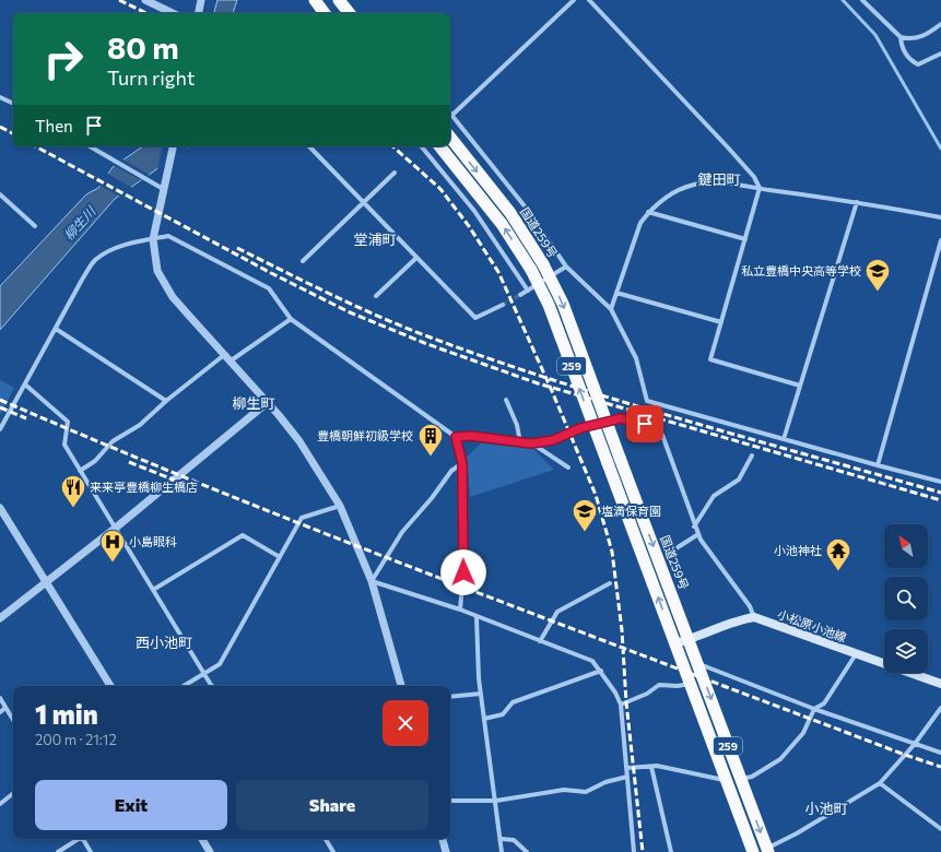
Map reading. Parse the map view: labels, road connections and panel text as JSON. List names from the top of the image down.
{
  "streets": {
    "highway": ["国道259号", "259"],
    "main road": ["小松原小池線"]
  },
  "districts": [
    "鍵田町",
    "堂浦町",
    "柳生町",
    "西小池町",
    "小池町"
  ],
  "water": ["柳生川"],
  "places": {
    "school or university": ["私立豊橋中央高等学校", "塩満保育園"],
    "building": ["豊橋朝鮮初級学校"],
    "restaurant": ["来来亭豊橋柳生橋店"],
    "hospital": ["小島眼科"],
    "temple": ["小池神社"]
  },
  "north": "top left",
  "page": {
    "turn": ["80 m", "Turn right"],
    "then": "Then",
    "heading": ["1 min", "200 m · 21:12"],
    "buttons": ["Exit", "Share"]
  }
}
